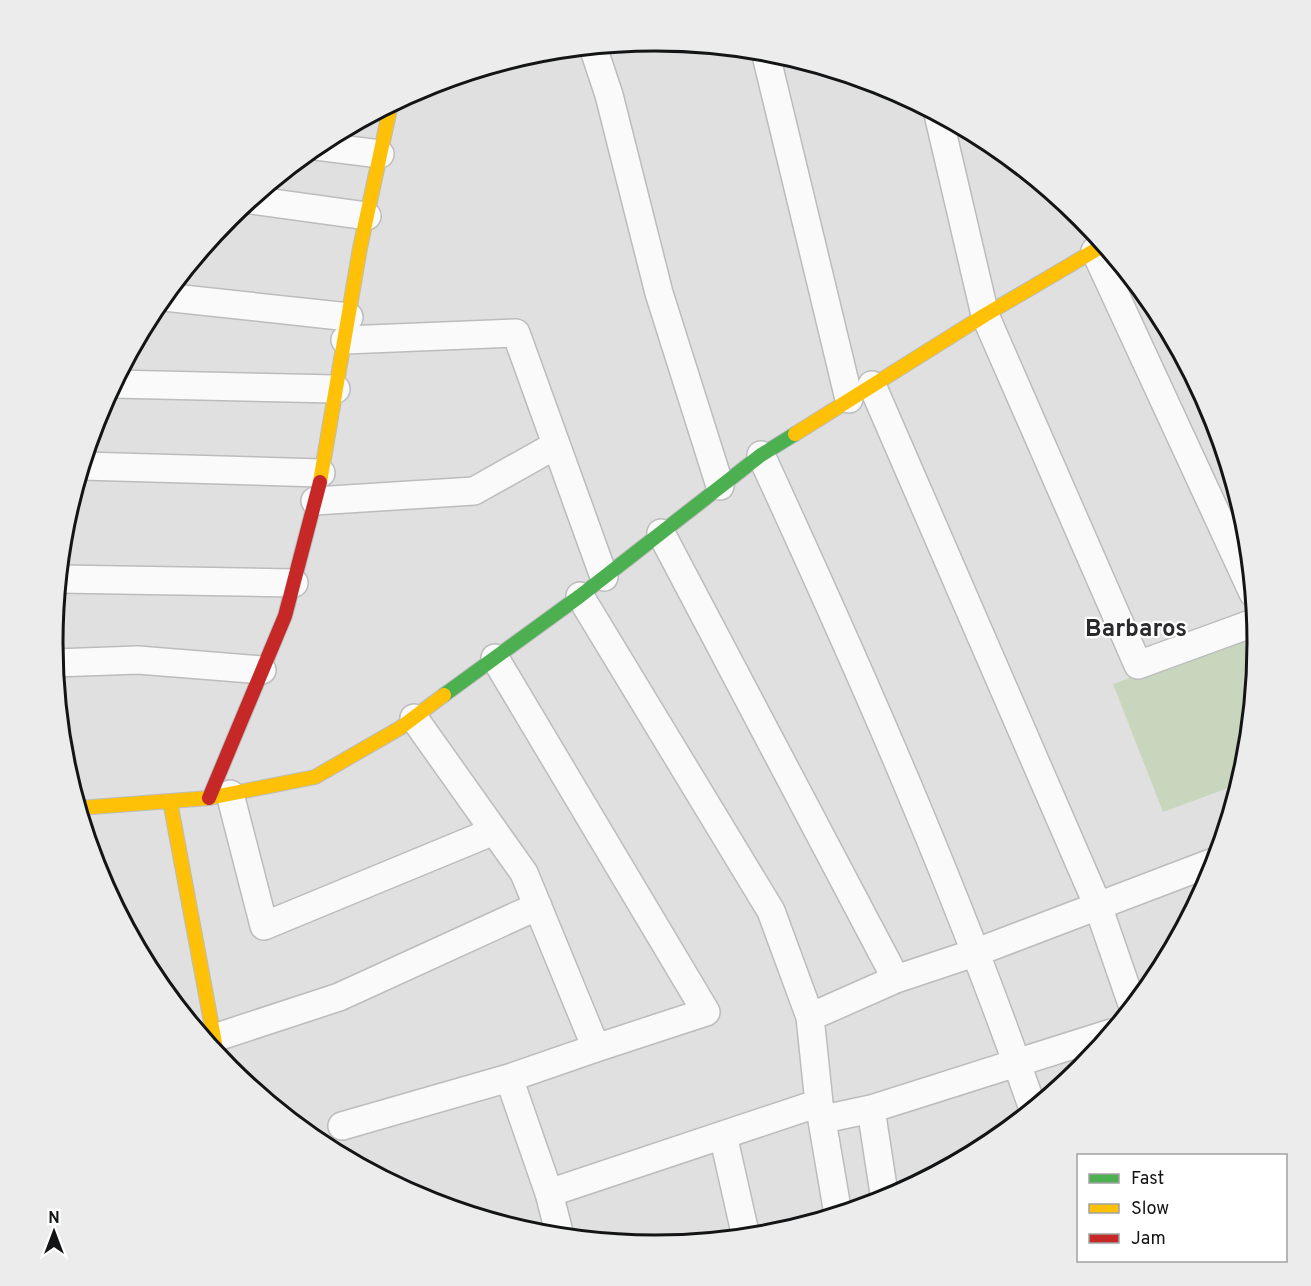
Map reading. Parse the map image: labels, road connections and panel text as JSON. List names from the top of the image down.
{
  "districts": ["Barbaros"],
  "legend": ["Fast", "Slow", "Jam"],
  "north": "top"
}
